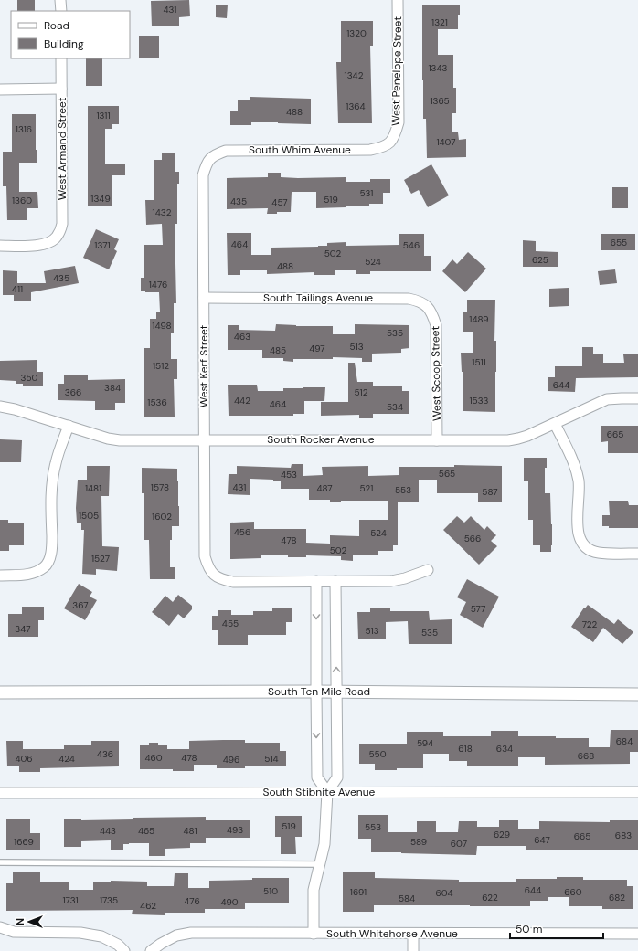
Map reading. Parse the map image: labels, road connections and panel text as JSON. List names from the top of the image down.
{
  "streets": {
    "street": [
      "West Penelope Street",
      "West Armand Street",
      "South Whim Avenue",
      "South Tailings Avenue",
      "West Kerf Street",
      "West Scoop Street",
      "South Rocker Avenue",
      "South Ten Mile Road",
      "South Stibnite Avenue",
      "South Whitehorse Avenue"
    ]
  },
  "crossings": [
    ["West Penelope Street", "South Whim Avenue"],
    ["South Whim Avenue", "West Kerf Street"],
    ["South Tailings Avenue", "West Kerf Street"],
    ["South Tailings Avenue", "West Scoop Street"],
    ["West Kerf Street", "South Rocker Avenue"],
    ["West Scoop Street", "South Rocker Avenue"]
  ],
  "house_numbers": [
    "431",
    "1321",
    "1320",
    "1343",
    "1342",
    "1365",
    "1364",
    "488",
    "1311",
    "1316",
    "1407",
    "531",
    "1349",
    "519",
    "1360",
    "435",
    "457",
    "1432",
    "655",
    "464",
    "1371",
    "546",
    "502",
    "625",
    "524",
    "488",
    "435",
    "1476",
    "411",
    "1489",
    "1498",
    "535",
    "463",
    "513",
    "497",
    "485",
    "1511",
    "1512",
    "350",
    "644",
    "384",
    "366",
    "512",
    "442",
    "1533",
    "1536",
    "464",
    "534",
    "665",
    "565",
    "453",
    "1578",
    "431",
    "1481",
    "487",
    "521",
    "553",
    "587",
    "1505",
    "1602",
    "456",
    "524",
    "566",
    "478",
    "502",
    "1527",
    "367",
    "577",
    "455",
    "722",
    "347",
    "513",
    "535",
    "684",
    "594",
    "618",
    "634",
    "436",
    "550",
    "668",
    "460",
    "478",
    "406",
    "424",
    "514",
    "496",
    "519",
    "553",
    "493",
    "443",
    "465",
    "481",
    "629",
    "683",
    "665",
    "647",
    "1669",
    "589",
    "607",
    "644",
    "510",
    "1691",
    "660",
    "604",
    "622",
    "682",
    "584",
    "1731",
    "1735",
    "476",
    "490",
    "462"
  ],
  "legend": ["Road", "Building"],
  "scale_bar": "50 m",
  "north": "left"
}
